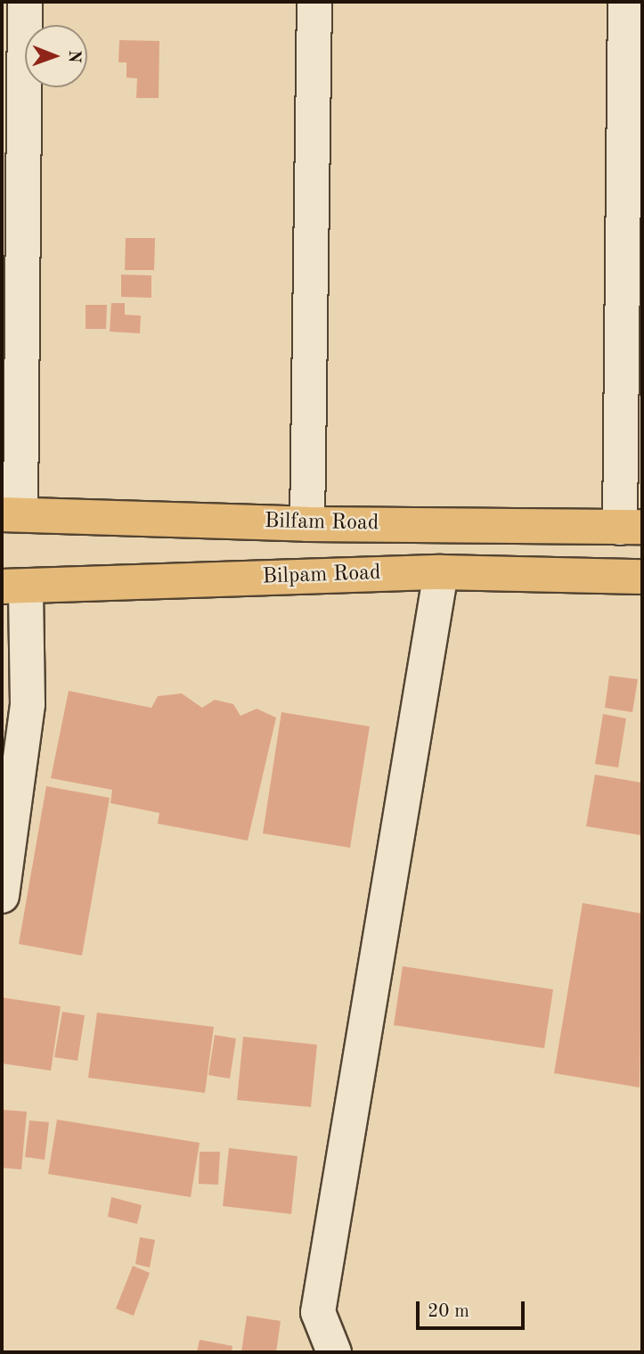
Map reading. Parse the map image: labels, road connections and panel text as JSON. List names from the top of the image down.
{
  "streets": {
    "main road": ["Bilfam Road", "Bilpam Road"]
  },
  "scale_bar": "20 m",
  "north": "right"
}
